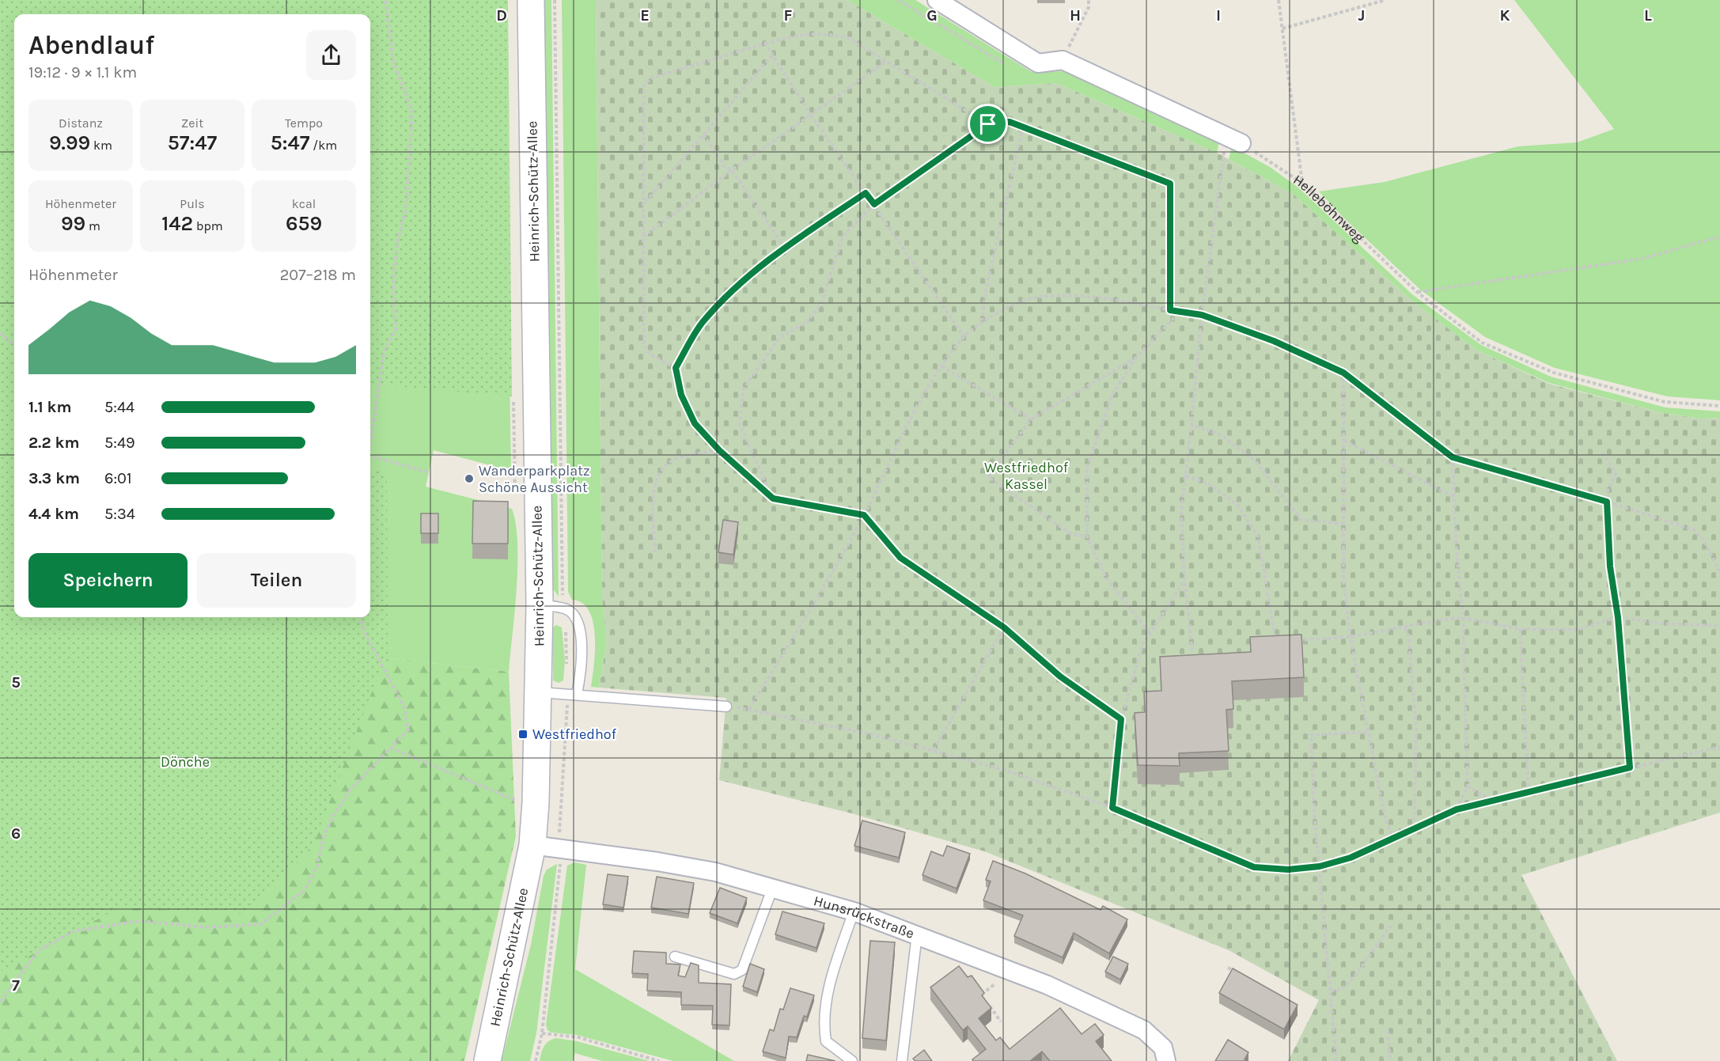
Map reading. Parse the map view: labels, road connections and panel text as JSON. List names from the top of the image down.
{
  "streets": {
    "main road": ["Heinrich-Schütz-Allee"],
    "street": ["Hunsrückstraße"],
    "path": ["Helleböhnweg"]
  },
  "crossings": [
    ["Heinrich-Schütz-Allee", "Hunsrückstraße"]
  ],
  "parks": ["Westfriedhof Kassel", "Dönche"],
  "places": {
    "other": ["Wanderparkplatz Schöne Aussicht"],
    "transit": ["Westfriedhof"]
  },
  "page": {
    "heading": ["Abendlauf", "19:12 · 9 × 1.1 km"],
    "stats": [
      ["Distanz", "9.99 km"],
      ["Zeit", "57:47"],
      ["Tempo", "5:47 /km"],
      ["Höhenmeter", "99 m"],
      ["Puls", "142 bpm"],
      ["kcal", "659"]
    ],
    "chart": ["Höhenmeter", "207–218 m"],
    "list": [
      {
        "name": "1.1 km",
        "note": "5:44"
      },
      {
        "name": "2.2 km",
        "note": "5:49"
      },
      {
        "name": "3.3 km",
        "note": "6:01"
      },
      {
        "name": "4.4 km",
        "note": "5:34"
      }
    ],
    "buttons": ["Speichern", "Teilen"]
  },
  "grid": {
    "columns": [
      "D",
      "E",
      "F",
      "G",
      "H",
      "I",
      "J",
      "K",
      "L"
    ],
    "rows": ["5", "6", "7"]
  }
}
